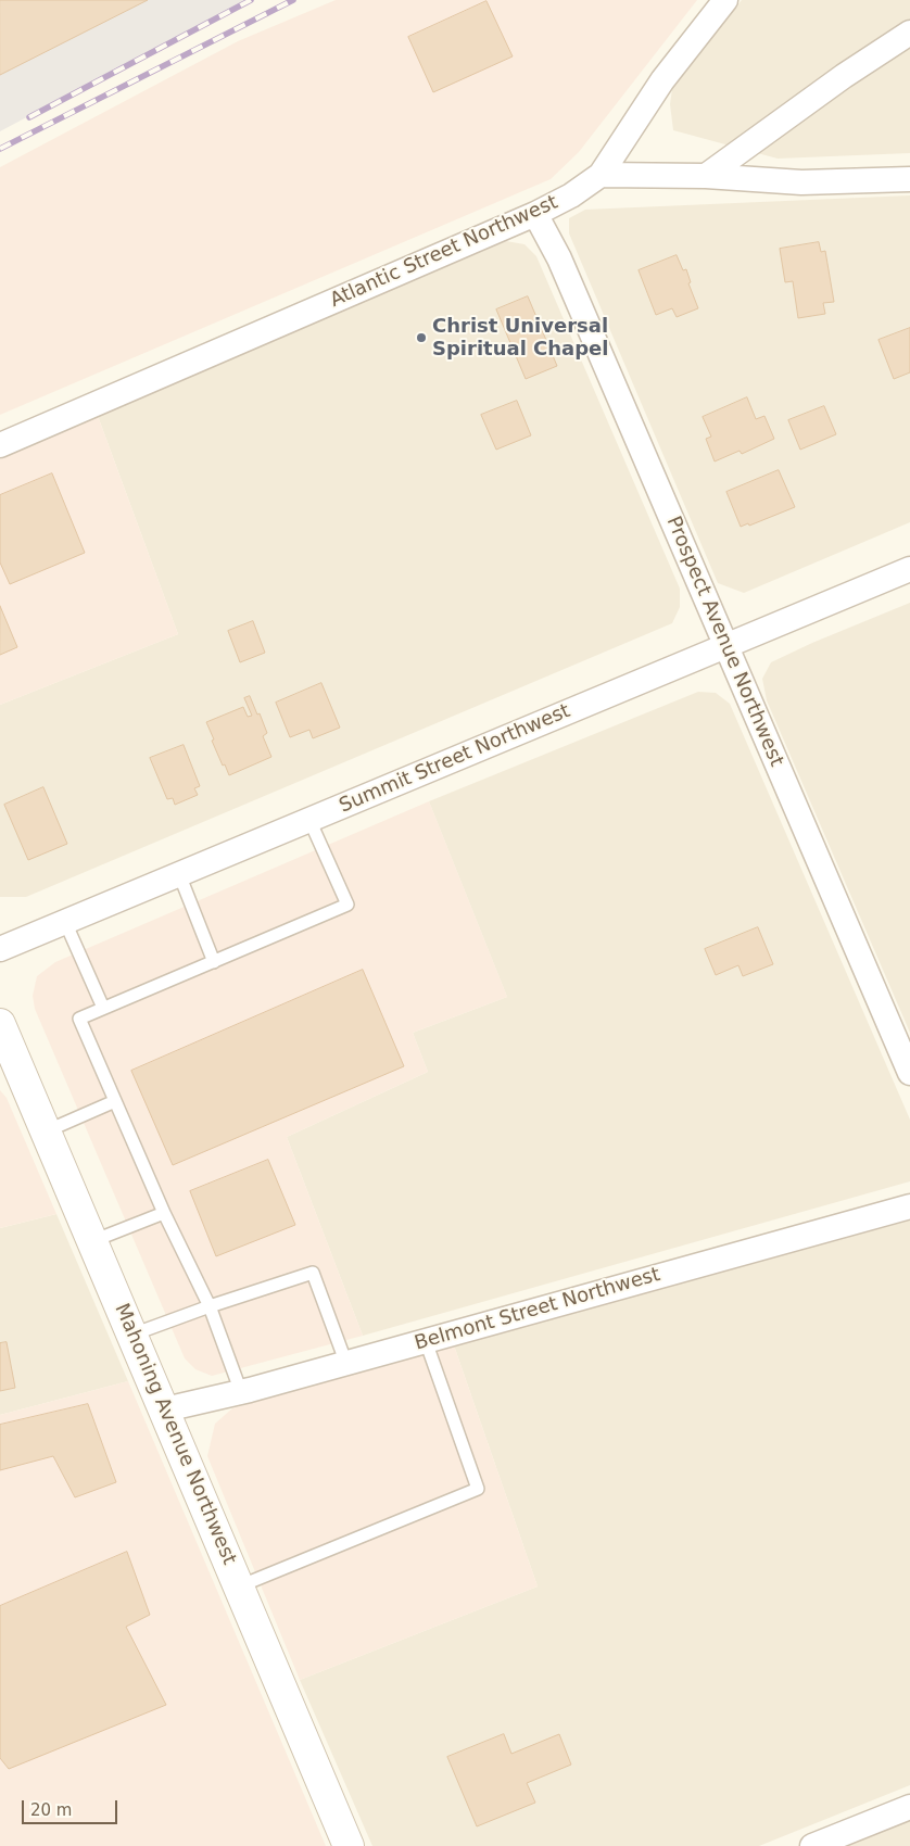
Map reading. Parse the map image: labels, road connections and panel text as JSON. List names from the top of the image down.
{
  "streets": {
    "main road": ["Mahoning Avenue Northwest"],
    "street": [
      "Atlantic Street Northwest",
      "Prospect Avenue Northwest",
      "Summit Street Northwest",
      "Belmont Street Northwest"
    ]
  },
  "crossings": [
    ["Atlantic Street Northwest", "Prospect Avenue Northwest"],
    ["Prospect Avenue Northwest", "Summit Street Northwest"],
    ["Belmont Street Northwest", "Mahoning Avenue Northwest"]
  ],
  "places": ["Christ Universal Spiritual Chapel"],
  "scale_bar": "20 m"
}
